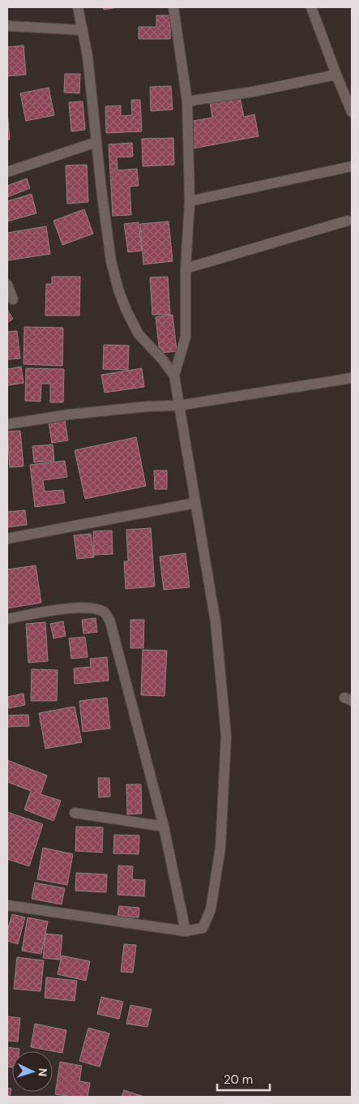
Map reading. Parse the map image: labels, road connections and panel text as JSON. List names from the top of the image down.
{
  "scale_bar": "20 m",
  "north": "right"
}
